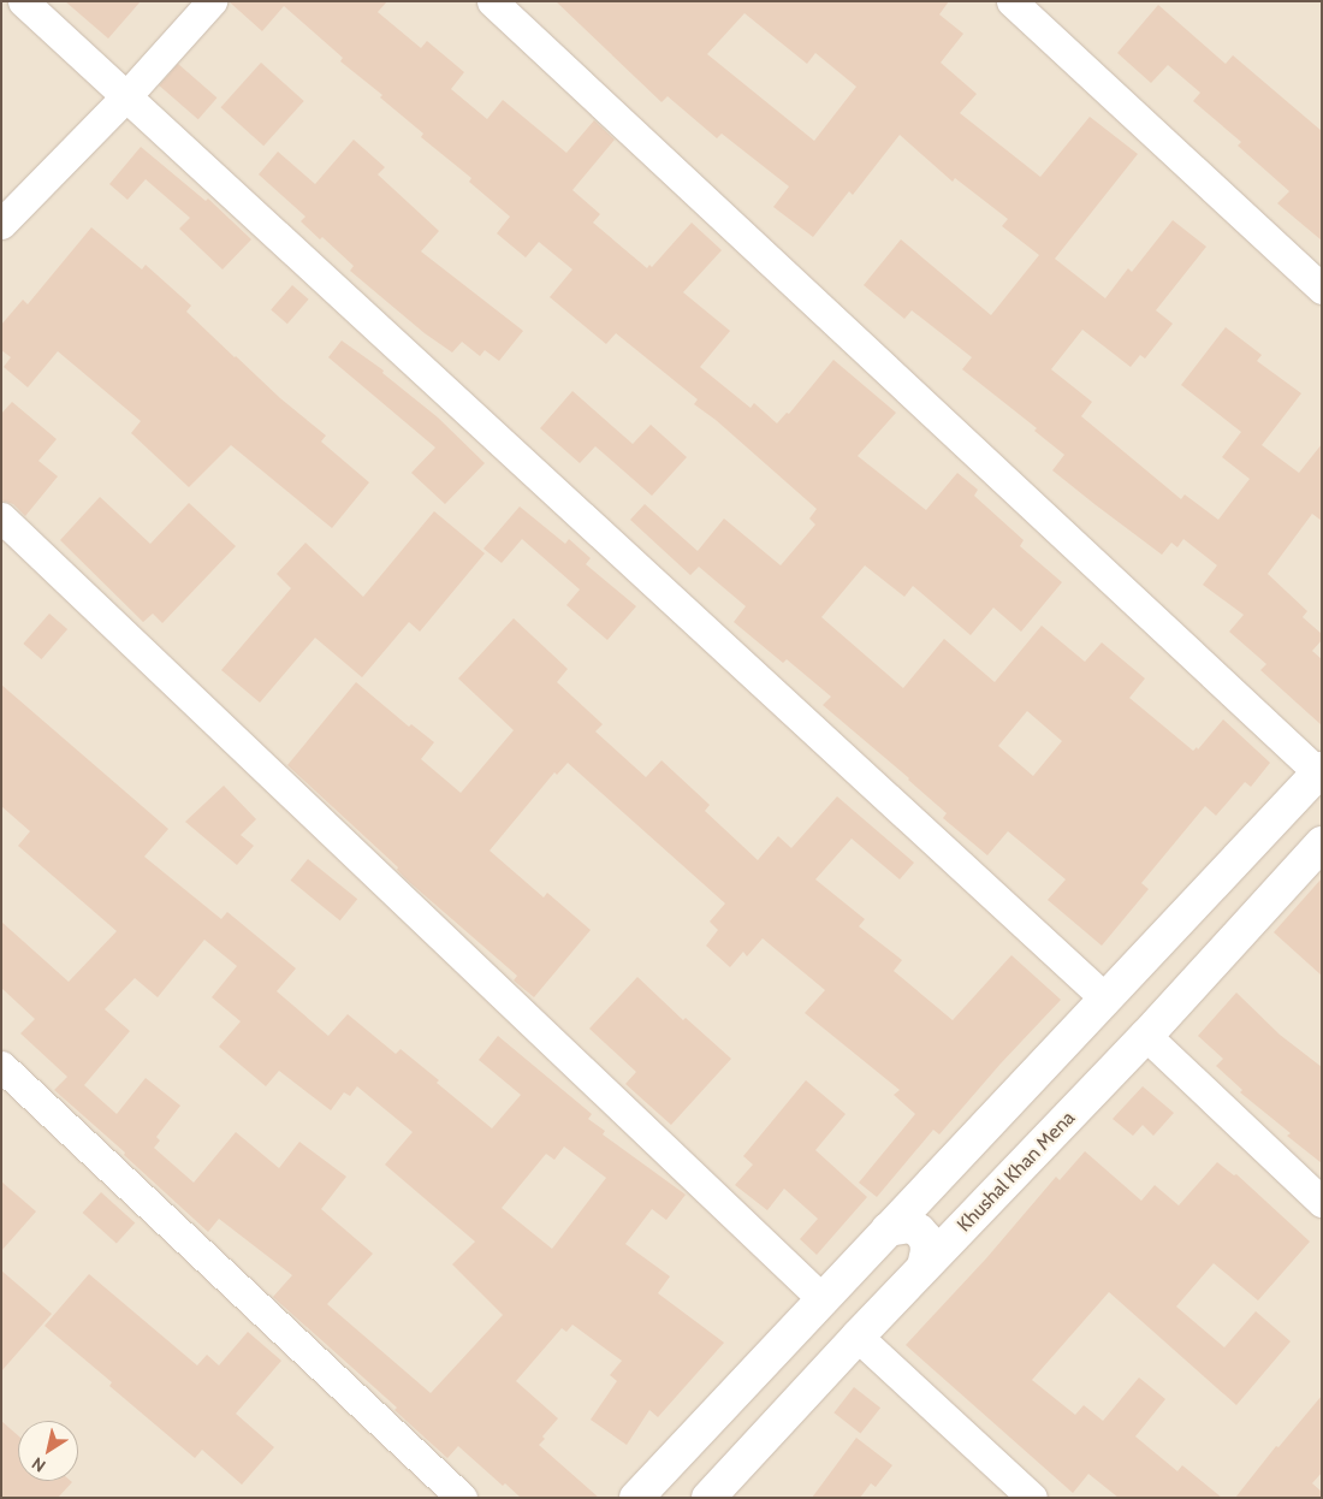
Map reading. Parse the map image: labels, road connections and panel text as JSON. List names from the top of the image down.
{
  "streets": {
    "street": ["Khushal Khan Mena"]
  },
  "north": "bottom left"
}
